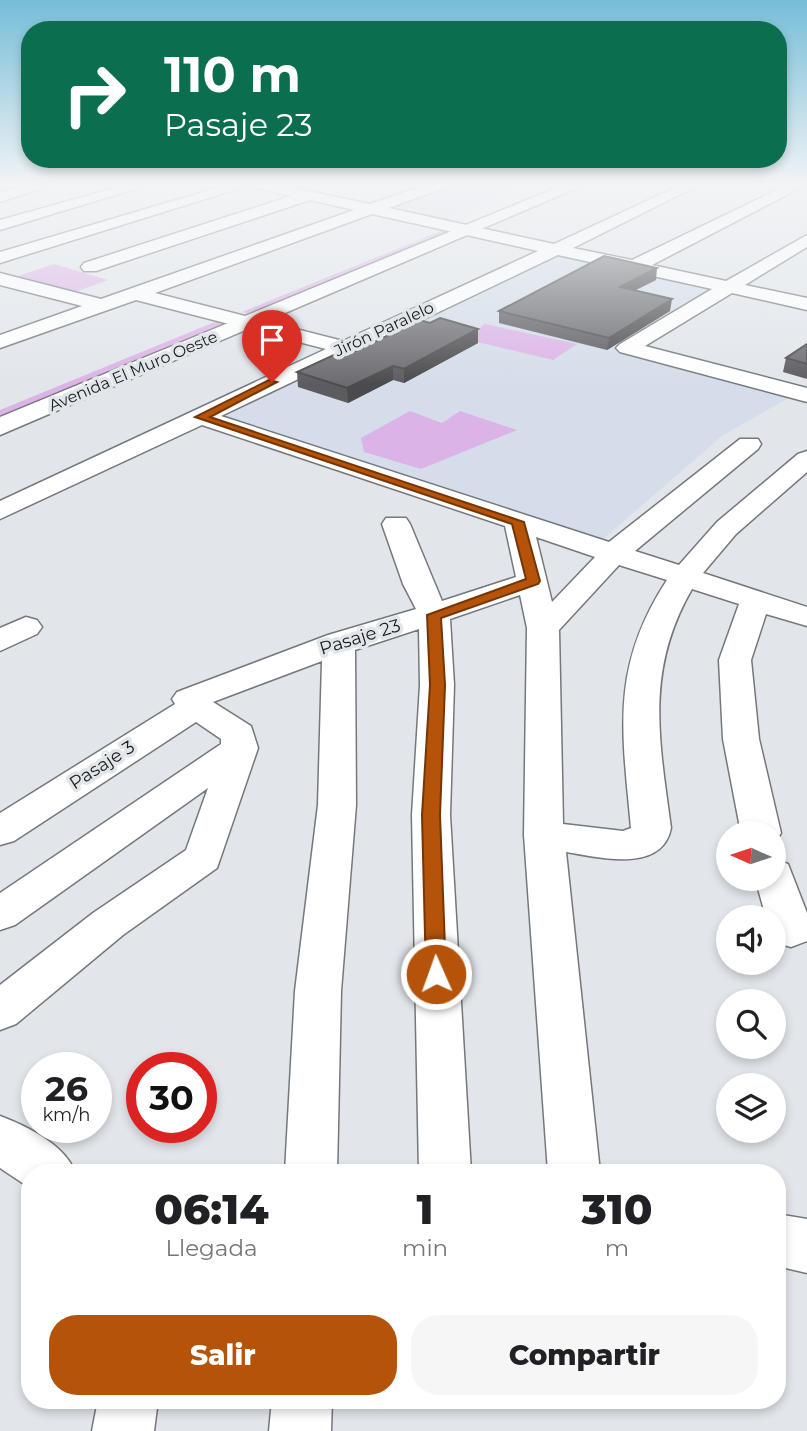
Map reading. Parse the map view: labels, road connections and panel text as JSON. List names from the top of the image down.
{
  "streets": {
    "main road": ["Avenida El Muro Oeste"],
    "street": ["Jirón Paralelo", "Pasaje 23", "Pasaje 3"]
  },
  "crossings": [
    ["Pasaje 23", "Pasaje 3"]
  ],
  "north": "left",
  "page": {
    "turn": ["110 m", "Pasaje 23"],
    "speed": "26 km/h",
    "limit": "30",
    "eta": [
      "06:14",
      "Llegada",
      "1",
      "min",
      "310",
      "m"
    ],
    "buttons": ["Salir", "Compartir"]
  }
}
